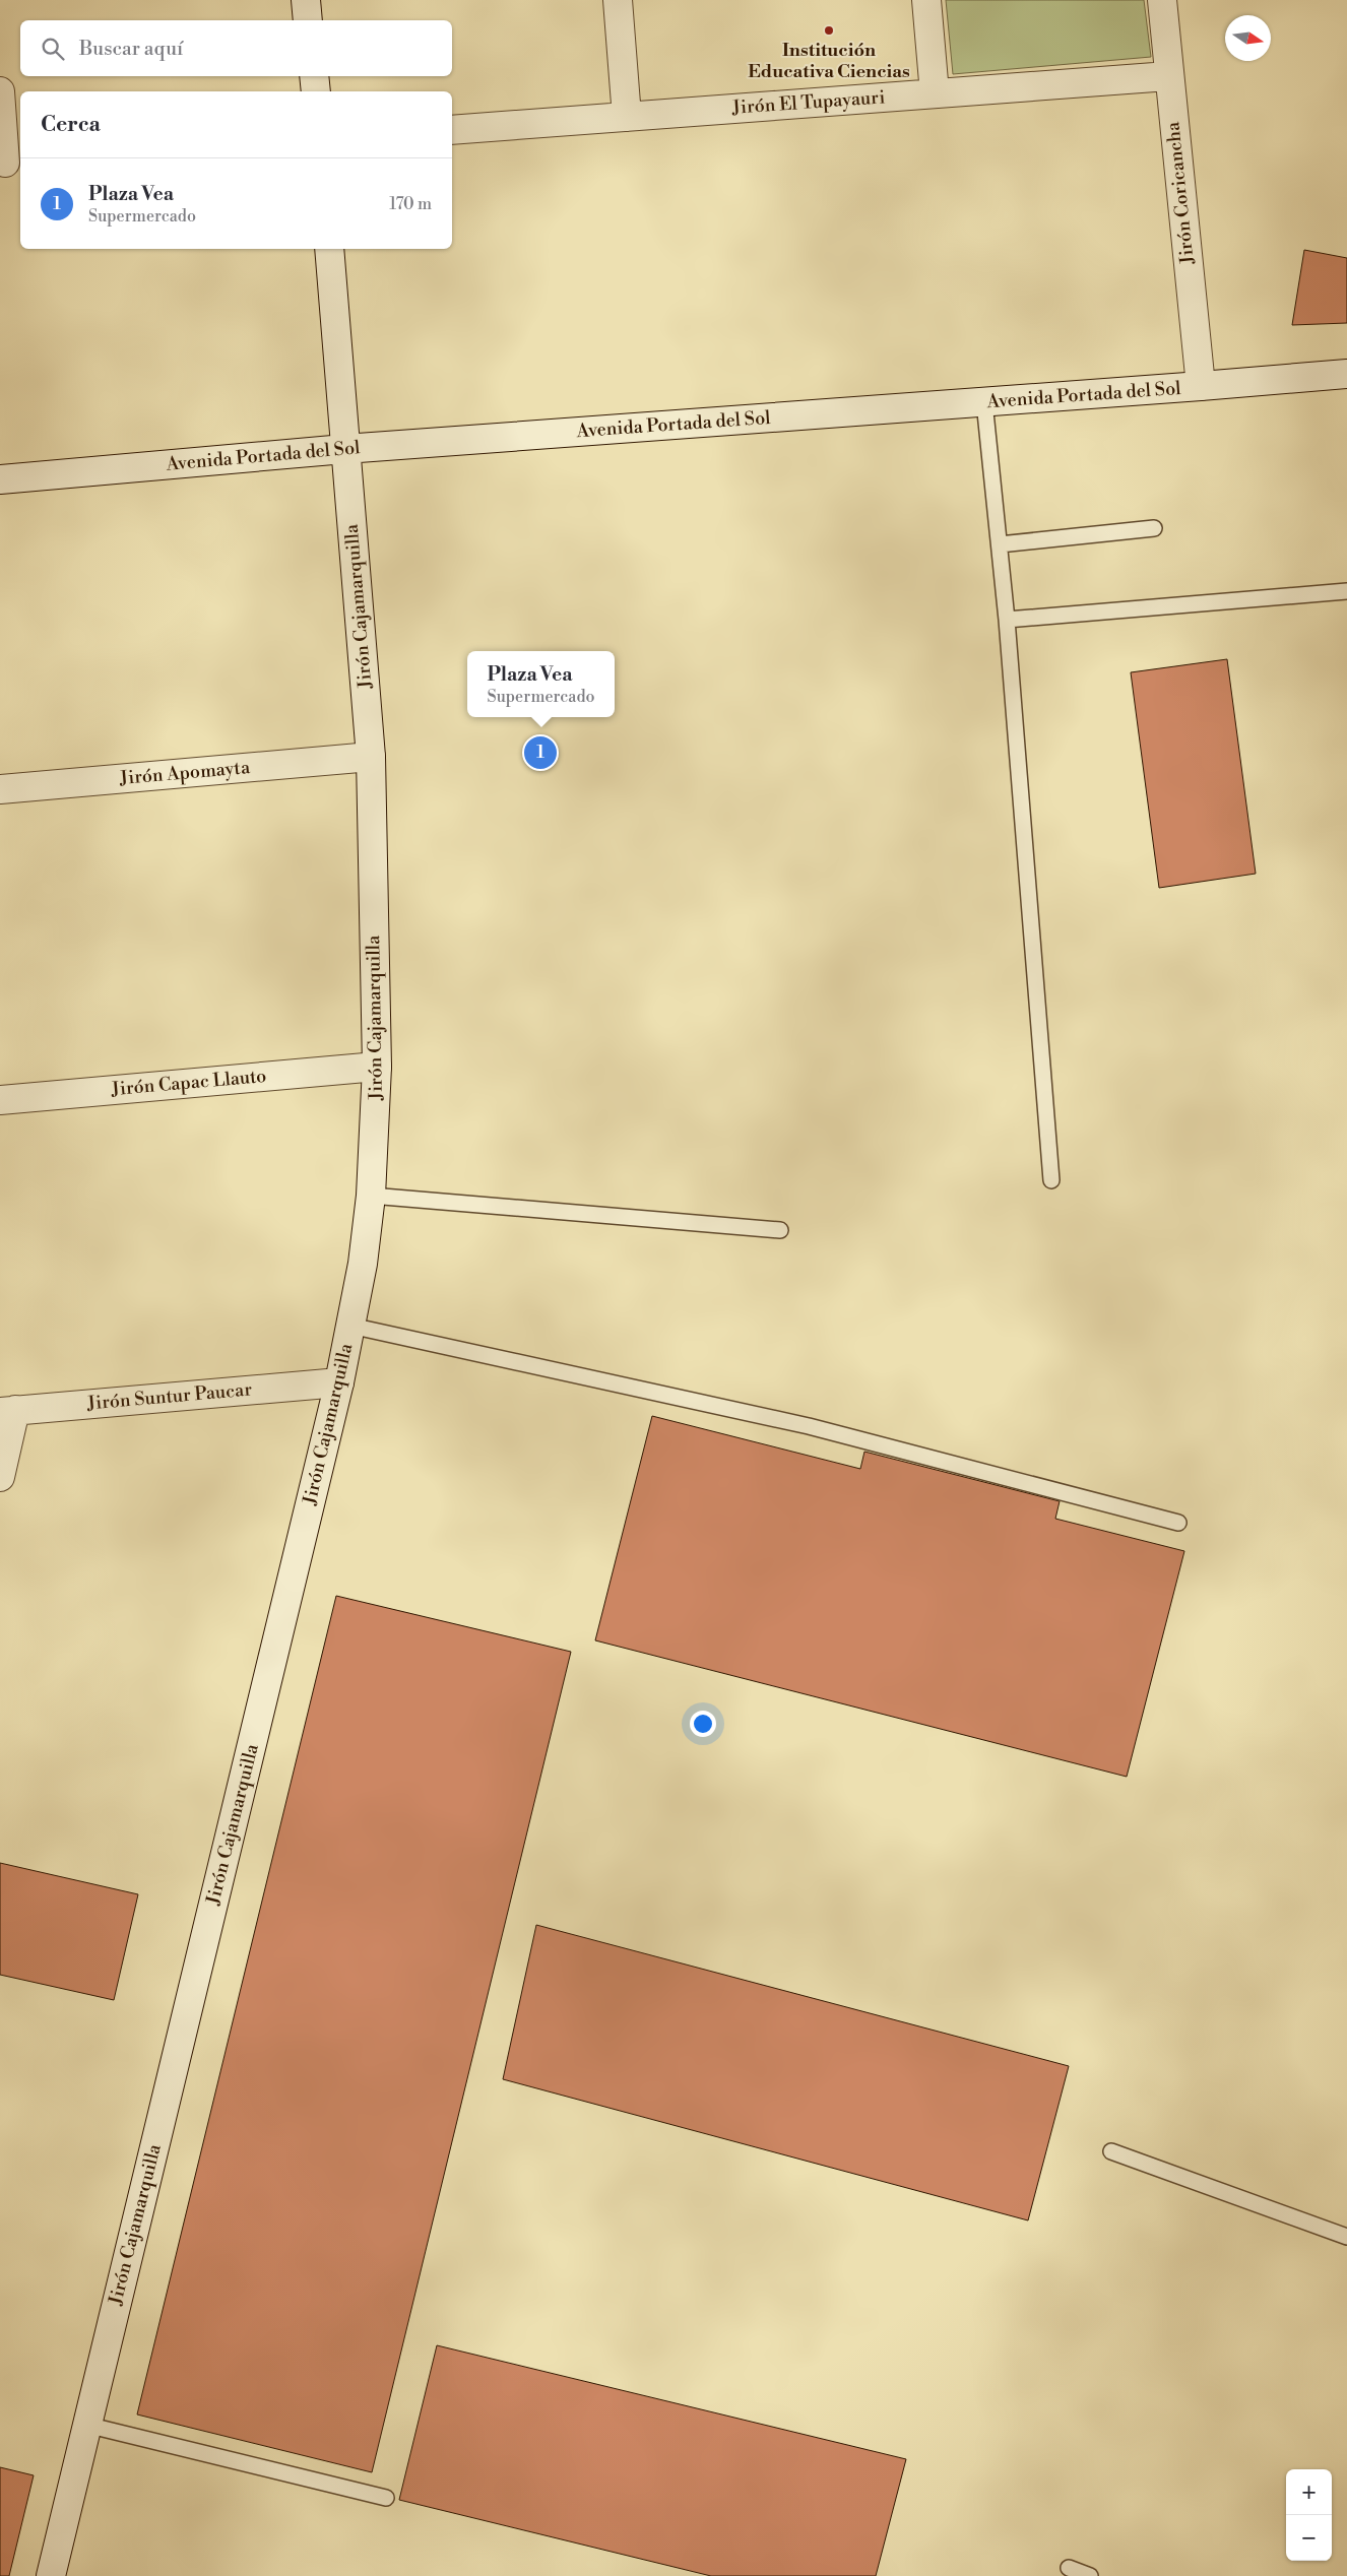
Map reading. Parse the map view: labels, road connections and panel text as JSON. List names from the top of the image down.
{
  "streets": {
    "street": [
      "Jirón El Tupayauri",
      "Jirón Coricancha",
      "Avenida Portada del Sol",
      "Jirón Cajamarquilla",
      "Jirón Apomayta",
      "Jirón Capac Llauto",
      "Jirón Suntur Paucar"
    ]
  },
  "crossings": [
    ["Jirón El Tupayauri", "Jirón Coricancha"],
    ["Jirón Coricancha", "Avenida Portada del Sol"],
    ["Avenida Portada del Sol", "Jirón Cajamarquilla"],
    ["Jirón Cajamarquilla", "Jirón Apomayta"],
    ["Jirón Cajamarquilla", "Jirón Capac Llauto"],
    ["Jirón Cajamarquilla", "Jirón Suntur Paucar"]
  ],
  "places": ["Institución Educativa Ciencias"],
  "north": "right",
  "page": {
    "search": "Buscar aquí",
    "heading": "Cerca",
    "list": [
      {
        "mark": "1",
        "name": "Plaza Vea",
        "note": "Supermercado",
        "value": "170 m"
      }
    ],
    "popup": ["Plaza Vea", "Supermercado"],
    "pins": "1",
    "map_buttons": ["+", "−"]
  }
}
